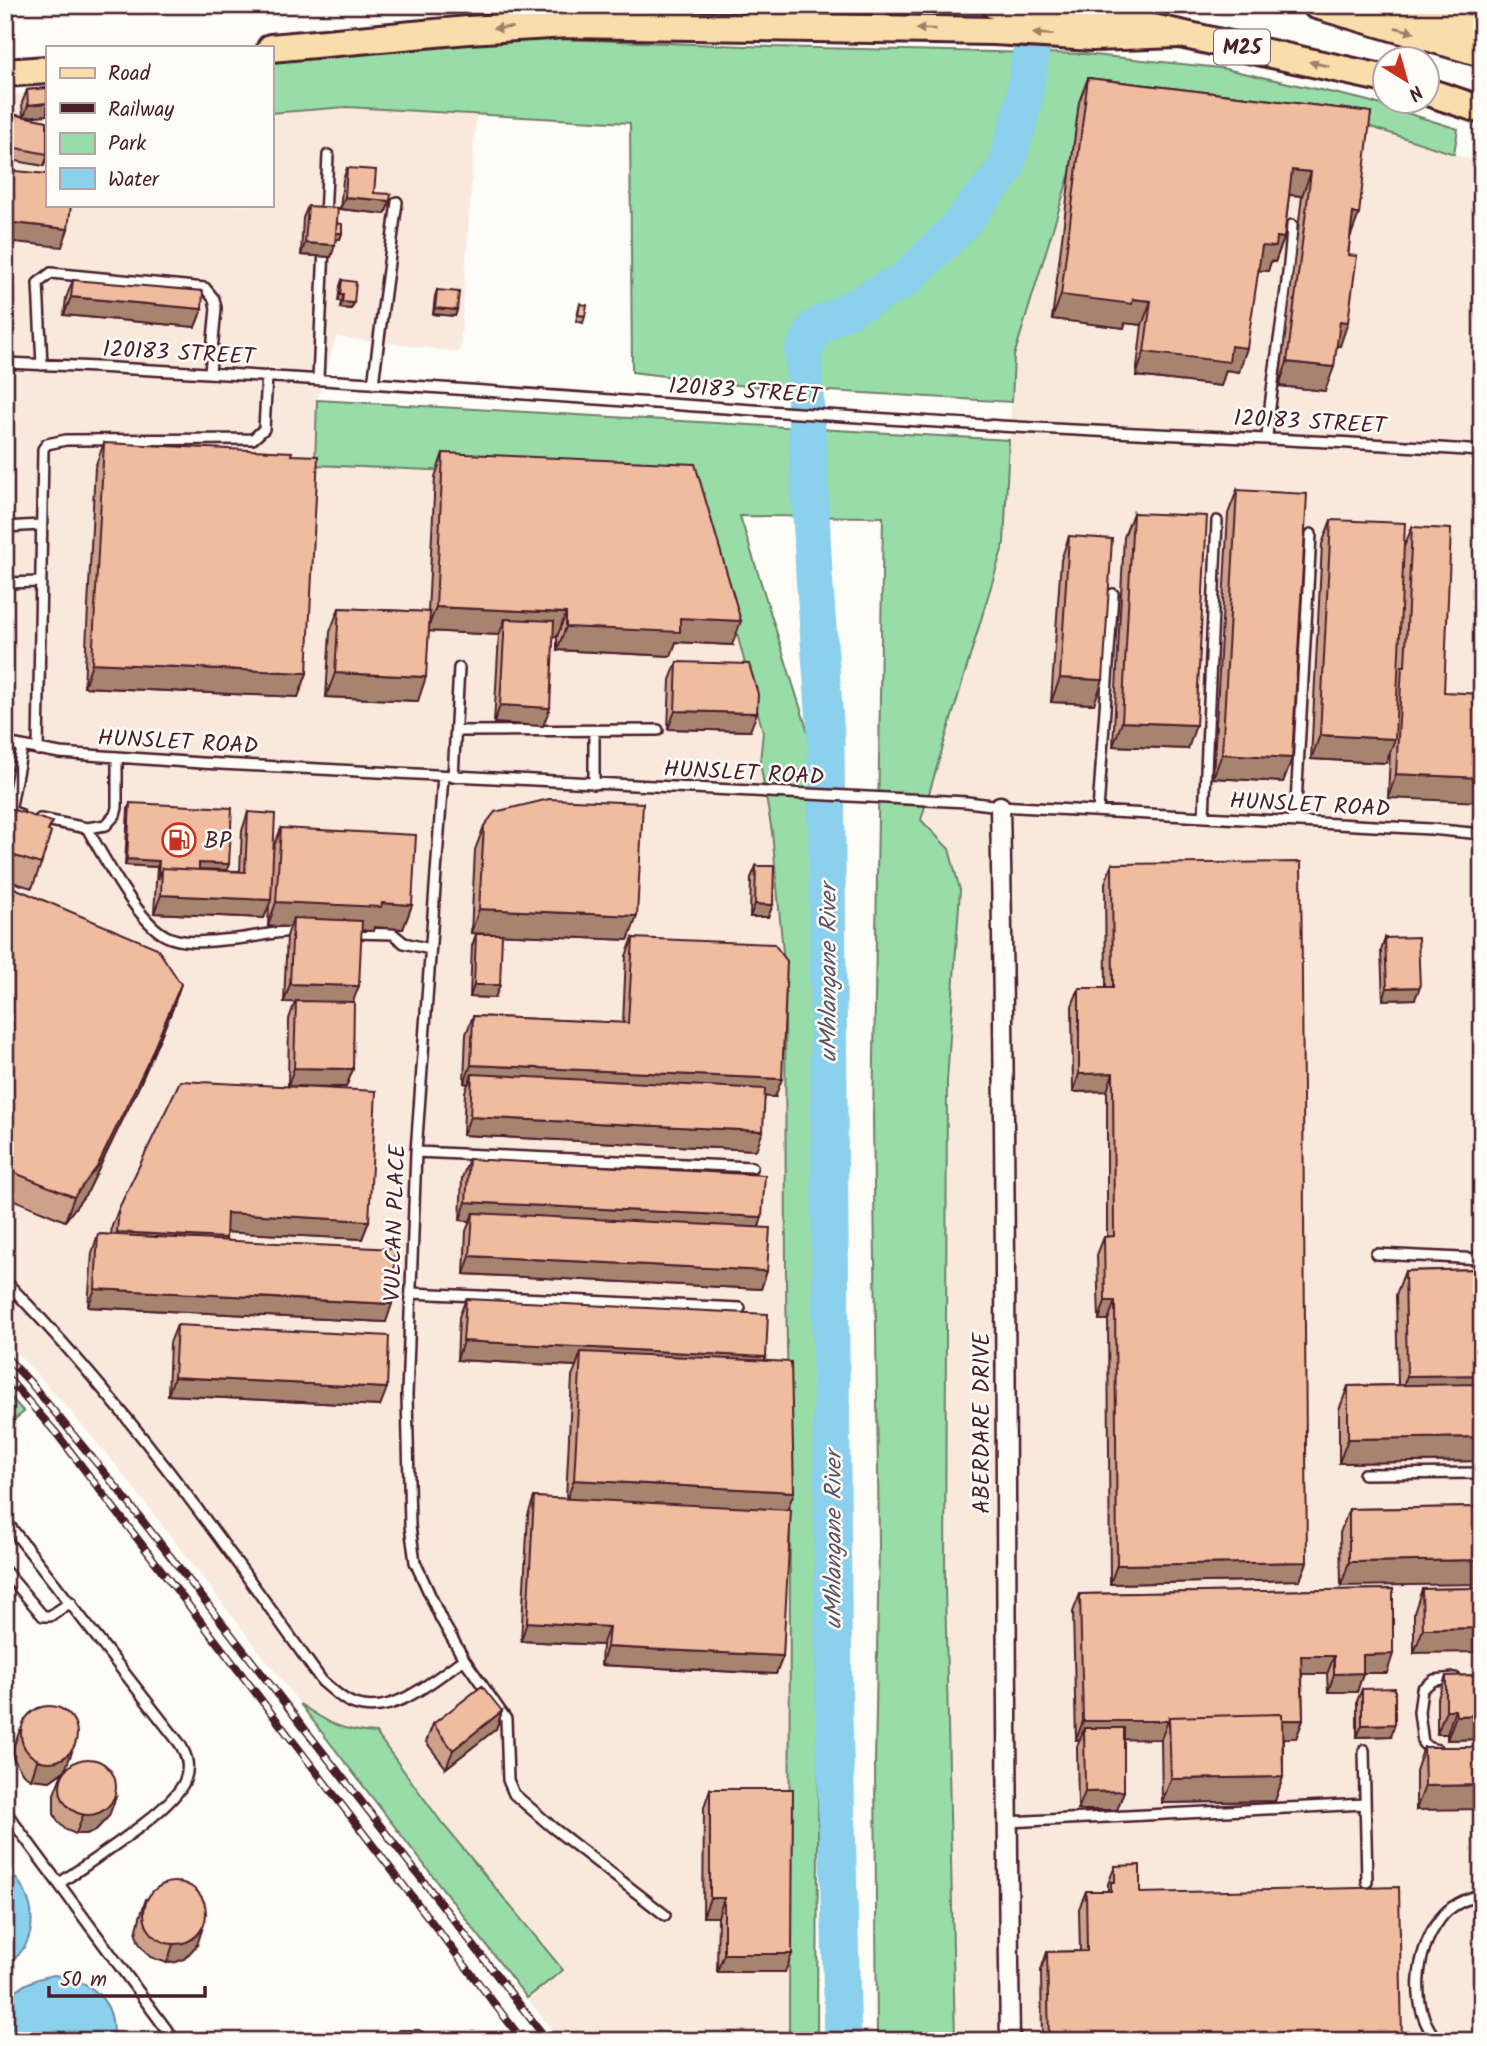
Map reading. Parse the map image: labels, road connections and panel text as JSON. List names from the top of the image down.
{
  "streets": {
    "main road": ["M25"],
    "street": ["ABERDARE DRIVE"],
    "lane": ["120183 STREET", "HUNSLET ROAD", "VULCAN PLACE"]
  },
  "crossings": [
    ["HUNSLET ROAD", "VULCAN PLACE"],
    ["HUNSLET ROAD", "ABERDARE DRIVE"]
  ],
  "water": ["uMhlangane River"],
  "places": {
    "fuel station": ["BP"]
  },
  "legend": [
    "Road",
    "Railway",
    "Park",
    "Water"
  ],
  "scale_bar": "50 m",
  "north": "bottom right"
}
